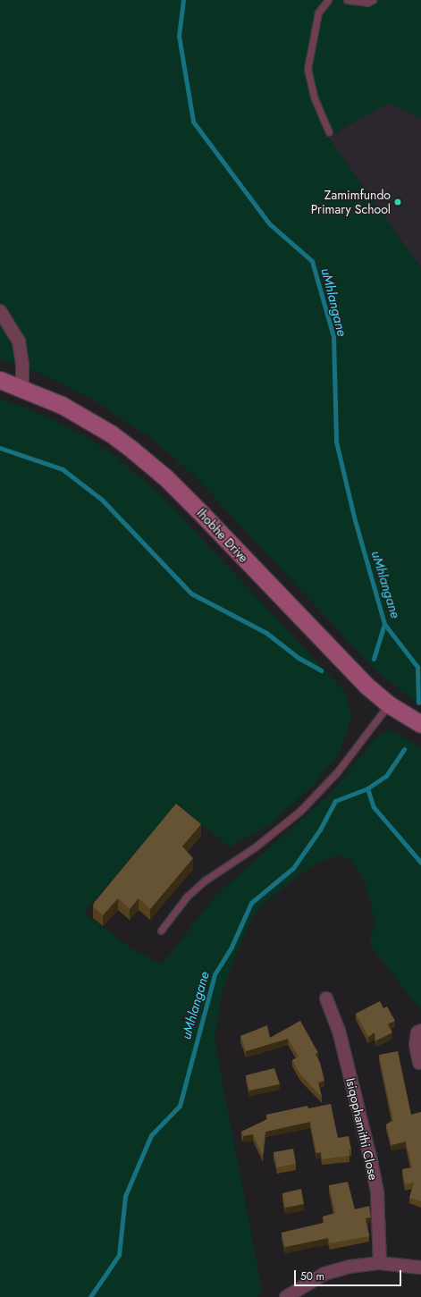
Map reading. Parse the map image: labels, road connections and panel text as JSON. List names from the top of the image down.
{
  "streets": {
    "street": ["Ihobhe Drive", "Isiqophamithi Close"]
  },
  "water": ["uMhlangane"],
  "places": ["Zamimfundo Primary School"],
  "scale_bar": "50 m"
}
